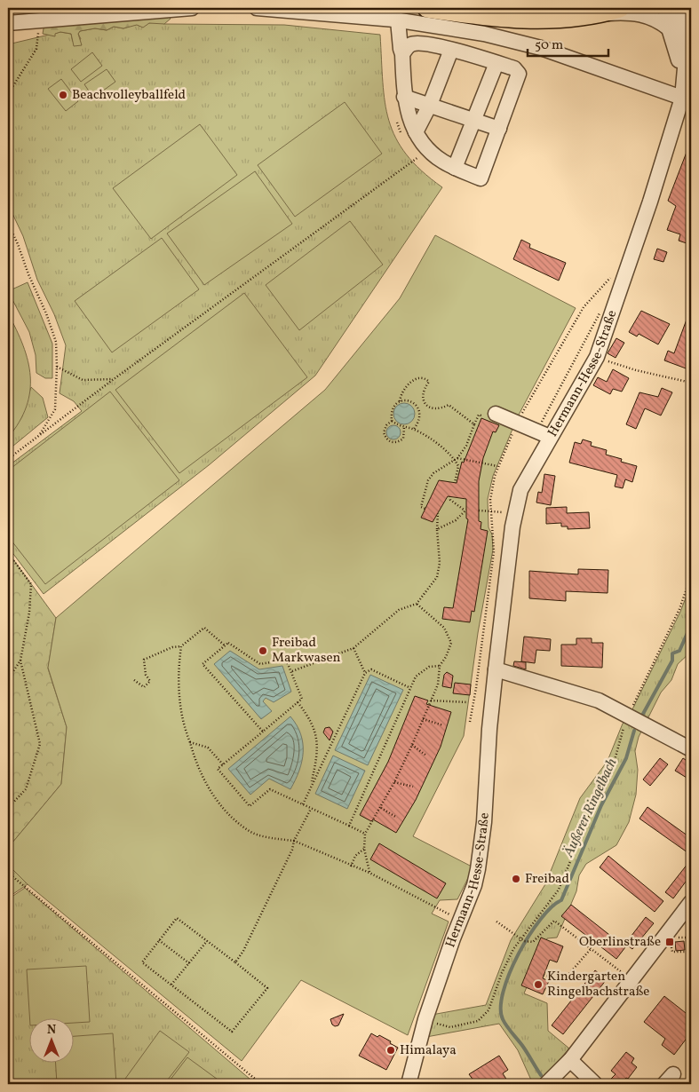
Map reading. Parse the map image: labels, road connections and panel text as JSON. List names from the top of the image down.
{
  "streets": {
    "street": ["Hermann-Hesse-Straße"]
  },
  "water": ["Äußerer Ringelbach"],
  "places": {
    "other": [
      "Beachvolleyballfeld",
      "Freibad Markwasen",
      "Freibad",
      "Kindergarten Ringelbachstraße",
      "Himalaya"
    ],
    "transit": ["Oberlinstraße"]
  },
  "scale_bar": "50 m",
  "north": "top"
}
